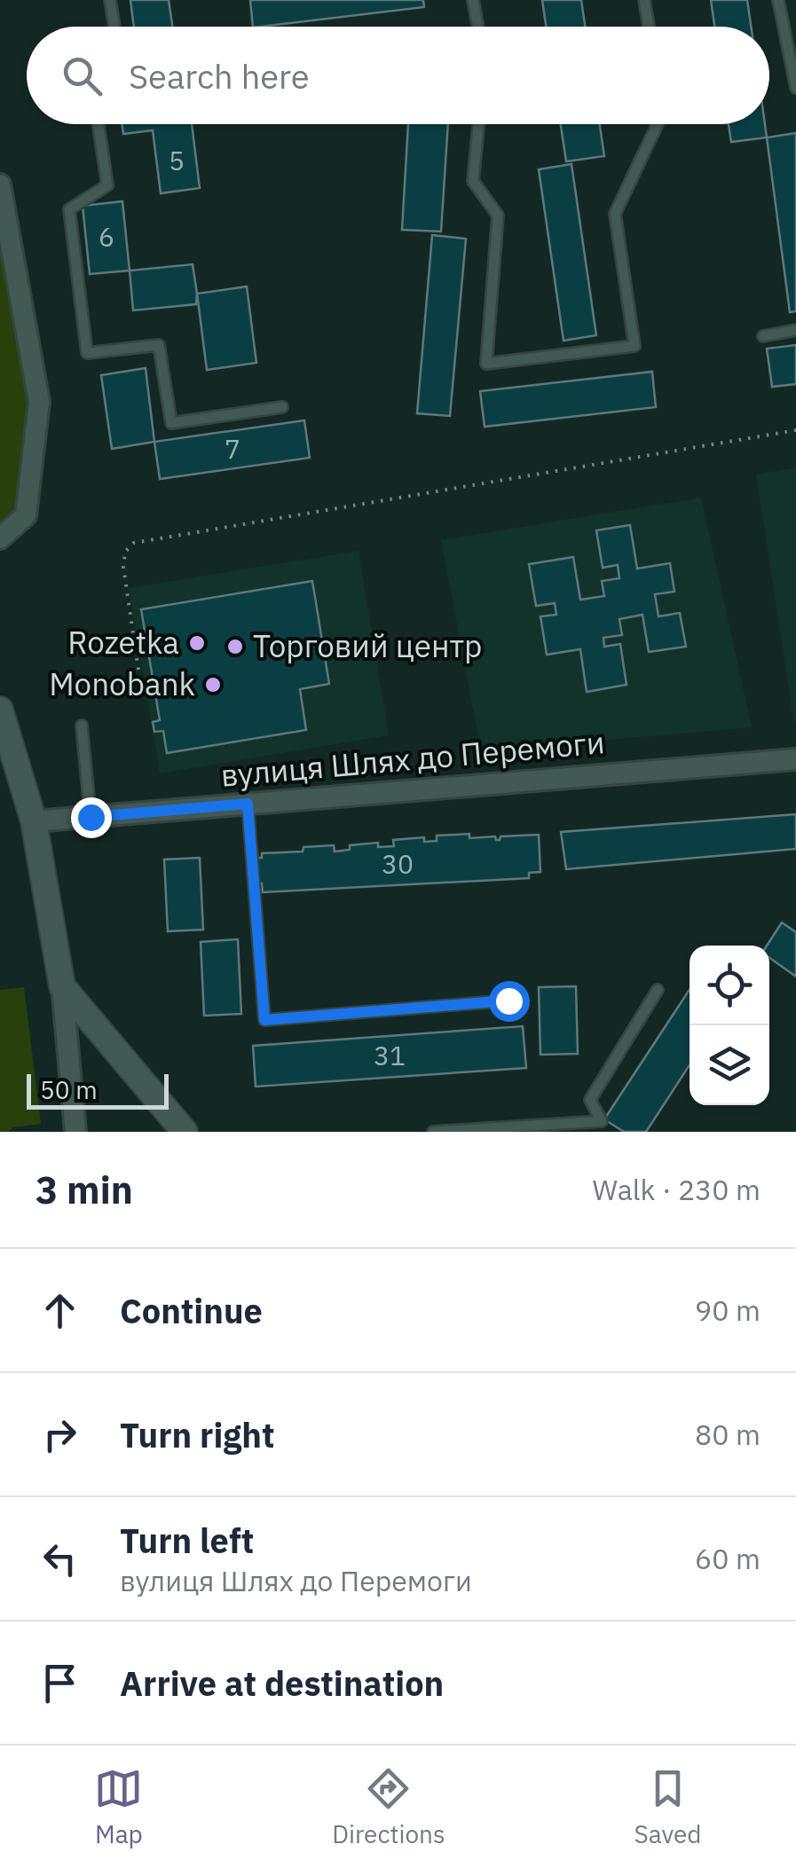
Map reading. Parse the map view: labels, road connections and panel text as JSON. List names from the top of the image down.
{
  "streets": {
    "street": ["вулиця Шлях до Перемоги"]
  },
  "places": ["Rozetka", "Торговий центр", "Monobank"],
  "house_numbers": [
    "5",
    "6",
    "7",
    "30",
    "31"
  ],
  "scale_bar": "50 m",
  "page": {
    "search": "Search here",
    "scale": "50 m",
    "heading": ["3 min", "Walk · 230 m"],
    "list": [
      ["Continue", "90 m"],
      ["Turn right", "80 m"],
      ["Turn left", "вулиця Шлях до Перемоги", "60 m"],
      "Arrive at destination"
    ],
    "nav": ["Map", "Directions", "Saved"]
  }
}
